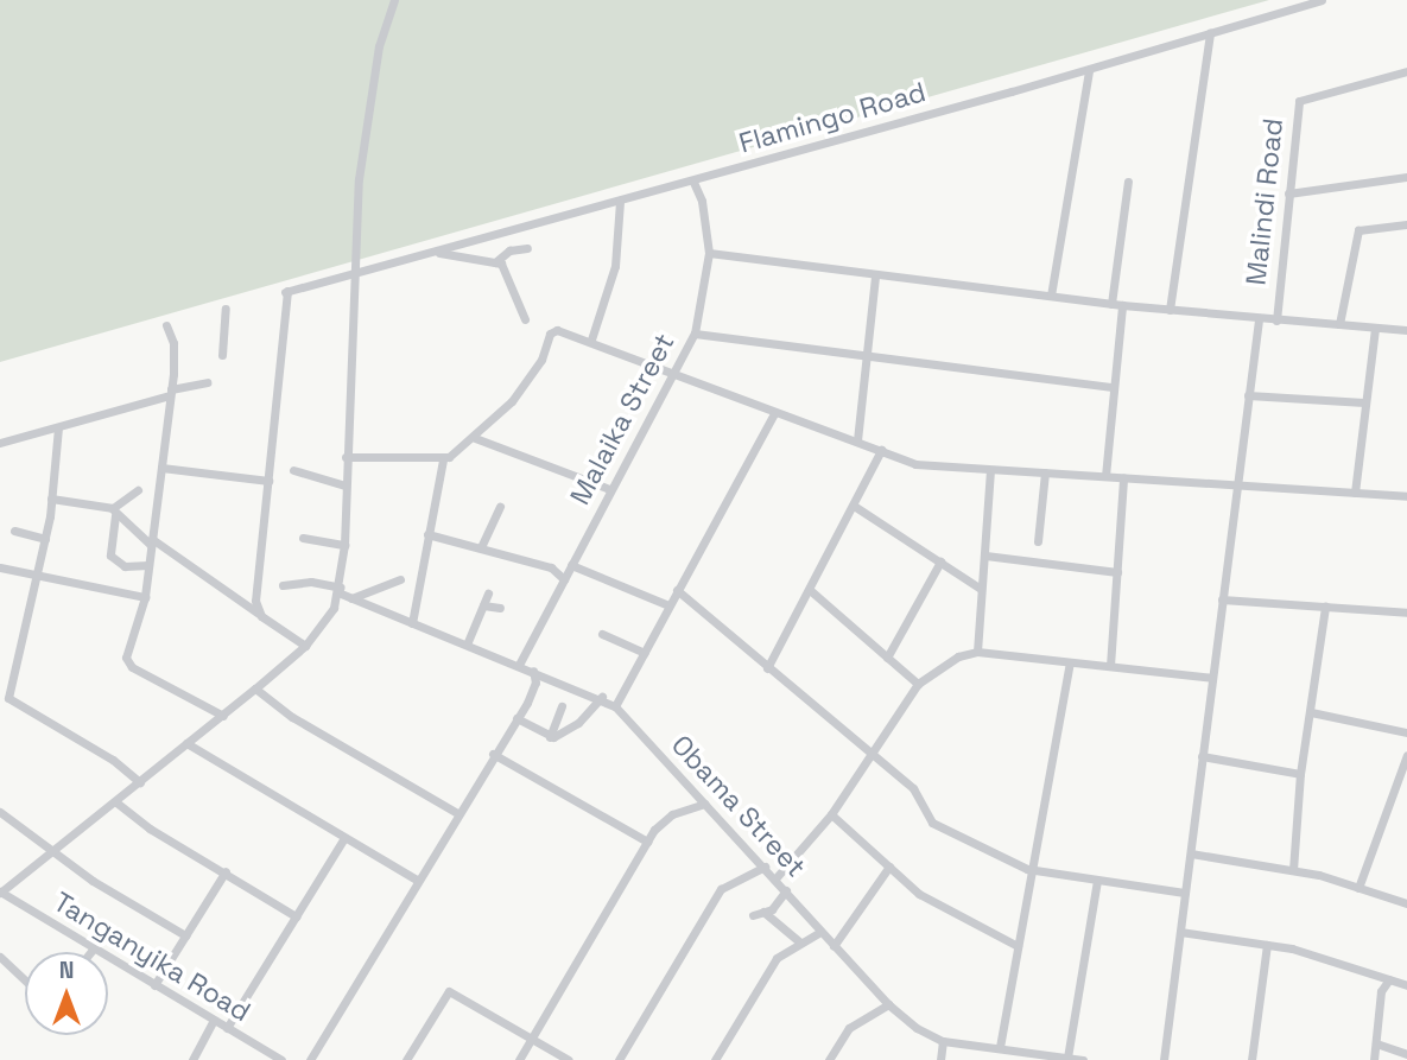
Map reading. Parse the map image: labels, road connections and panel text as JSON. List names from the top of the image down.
{
  "streets": {
    "street": [
      "Flamingo Road",
      "Malindi Road",
      "Malaika Street",
      "Obama Street",
      "Tanganyika Road"
    ]
  },
  "crossings": [
    ["Flamingo Road", "Malaika Street"],
    ["Malaika Street", "Obama Street"]
  ],
  "north": "top"
}
